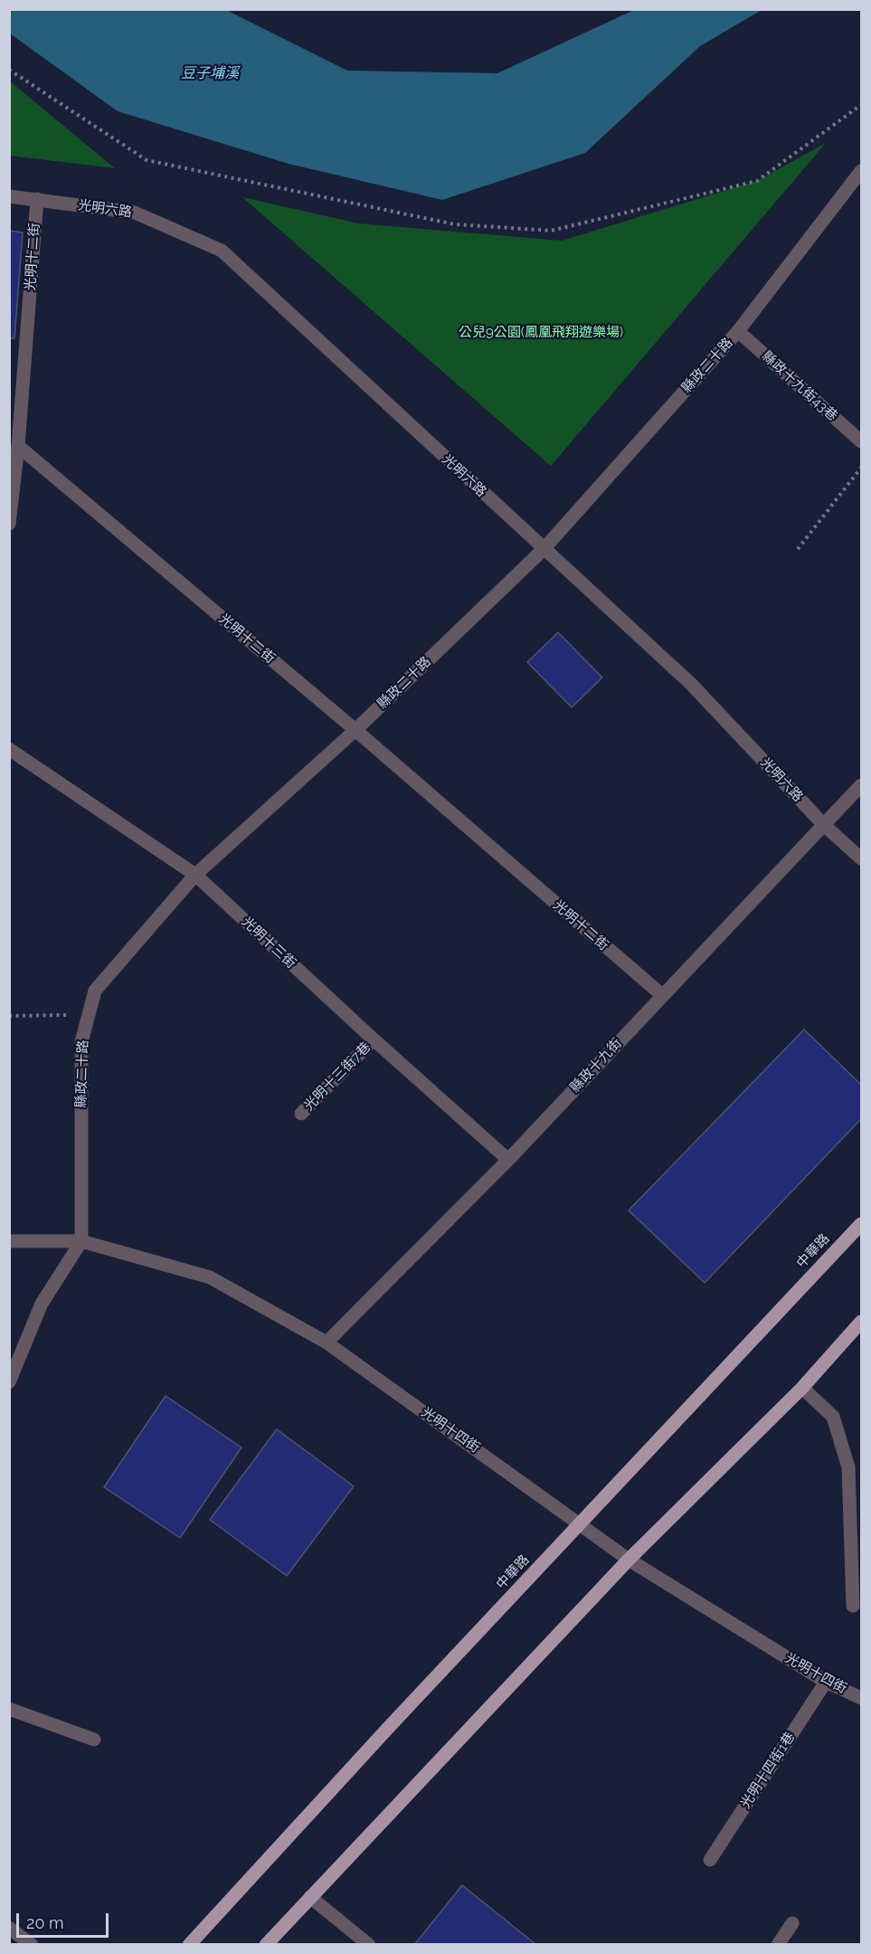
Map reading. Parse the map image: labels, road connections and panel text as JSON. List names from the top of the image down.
{
  "streets": {
    "main road": ["中華路"],
    "street": [
      "光明六路",
      "光明十二街",
      "縣政二十路",
      "縣政十九街43巷",
      "光明十三街",
      "縣政十九街",
      "光明十三街7巷",
      "光明十四街",
      "光明十四街1巷"
    ]
  },
  "crossings": [
    ["光明六路", "光明十二街"],
    ["光明六路", "縣政二十路"],
    ["光明六路", "縣政十九街"],
    ["光明十二街", "縣政二十路"],
    ["光明十二街", "縣政十九街"],
    ["縣政二十路", "縣政十九街43巷"],
    ["縣政二十路", "光明十三街"],
    ["縣政二十路", "光明十四街"],
    ["光明十三街", "縣政十九街"],
    ["光明十三街", "光明十三街7巷"],
    ["縣政十九街", "光明十四街"],
    ["中華路", "光明十四街"],
    ["光明十四街", "光明十四街1巷"]
  ],
  "water": ["豆子埔溪"],
  "parks": ["公兒9公園(鳳凰飛翔遊樂場)"],
  "scale_bar": "20 m"
}
